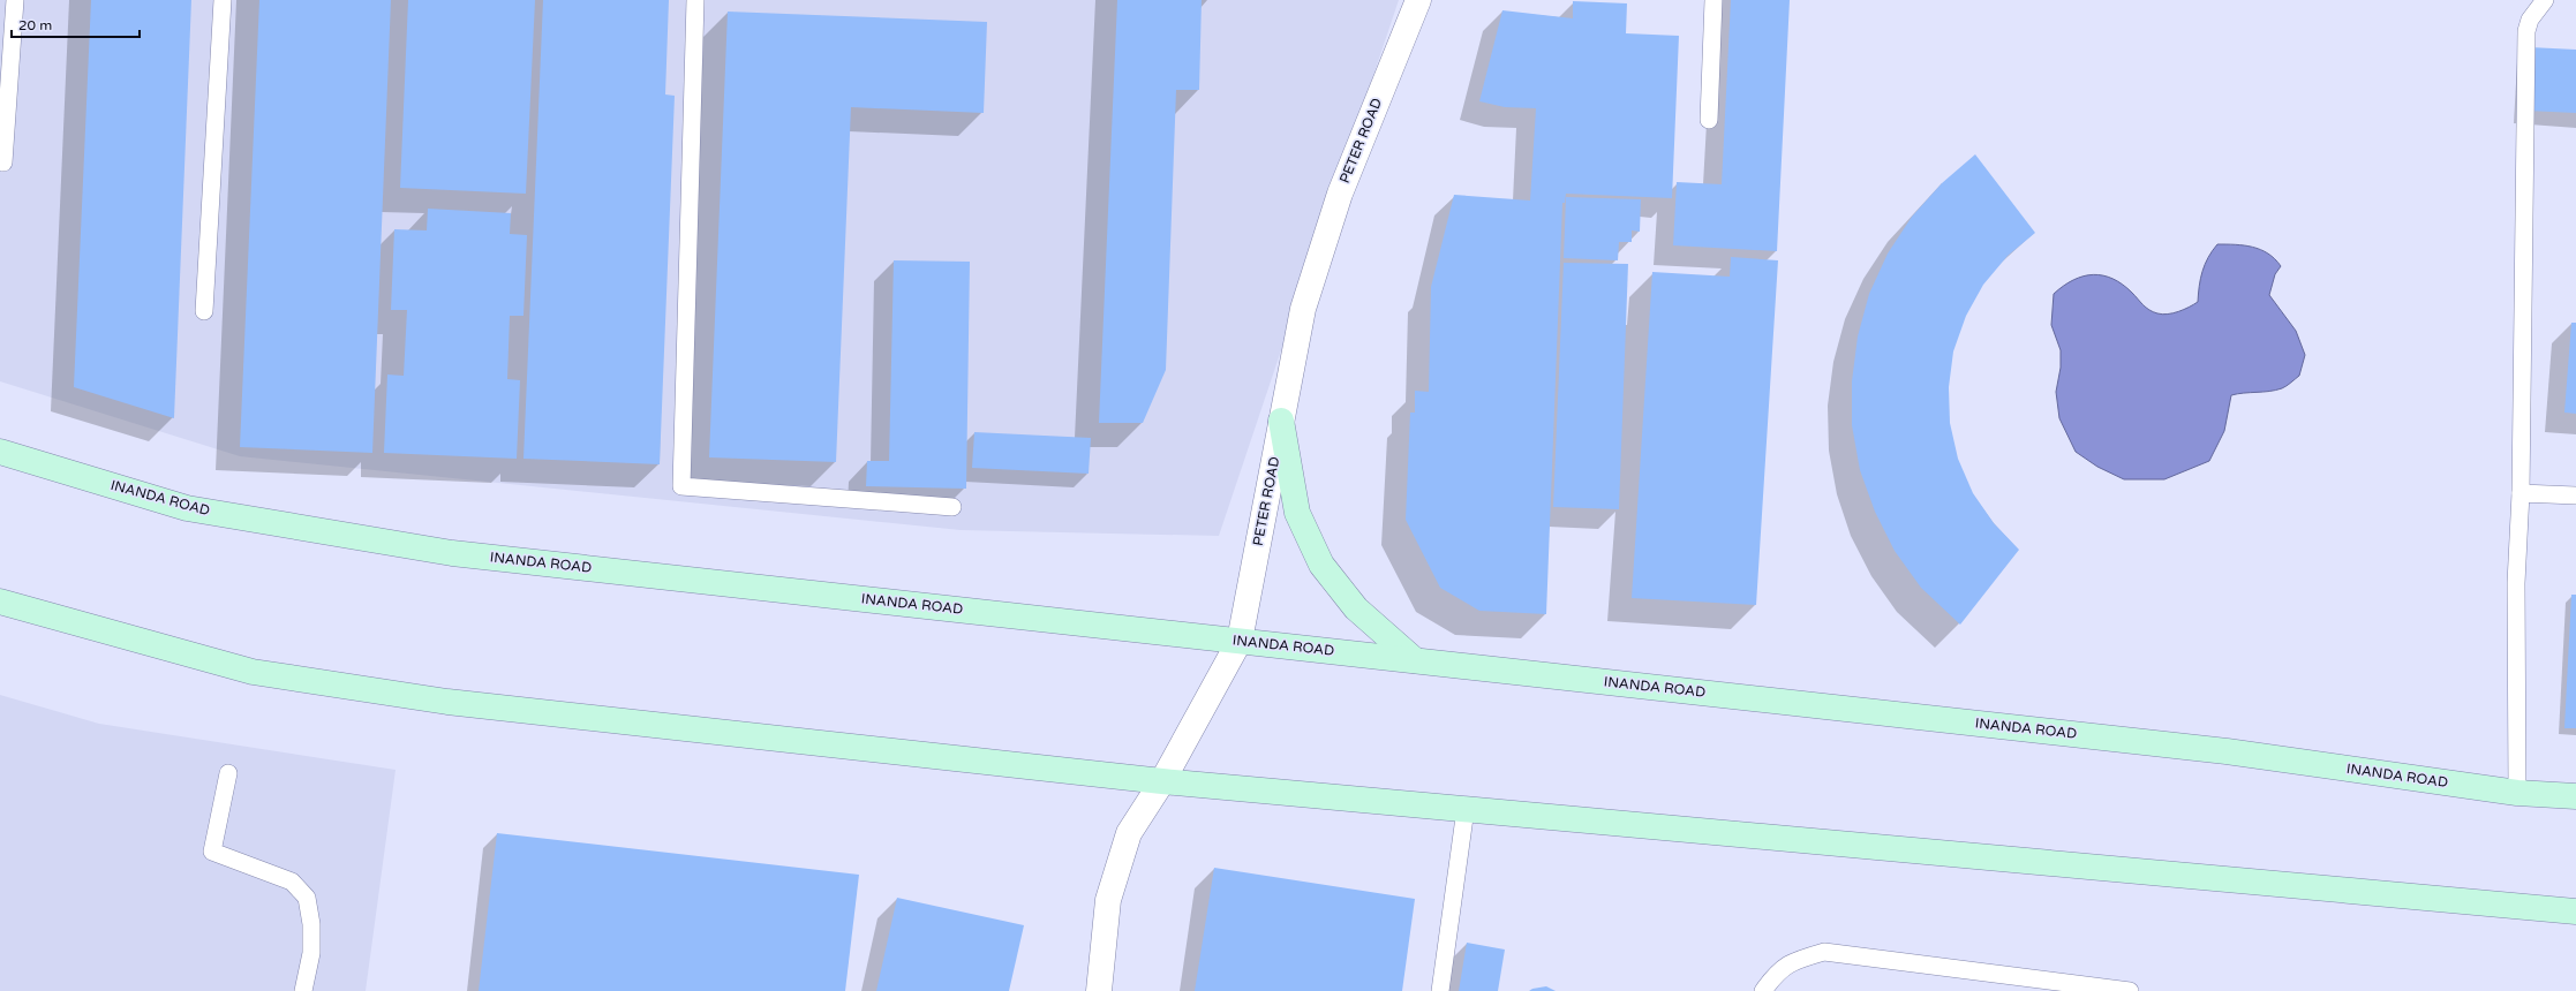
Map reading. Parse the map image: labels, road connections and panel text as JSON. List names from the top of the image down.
{
  "streets": {
    "main road": ["INANDA ROAD"],
    "street": ["PETER ROAD"]
  },
  "crossings": [
    ["PETER ROAD", "INANDA ROAD"]
  ],
  "scale_bar": "20 m"
}
